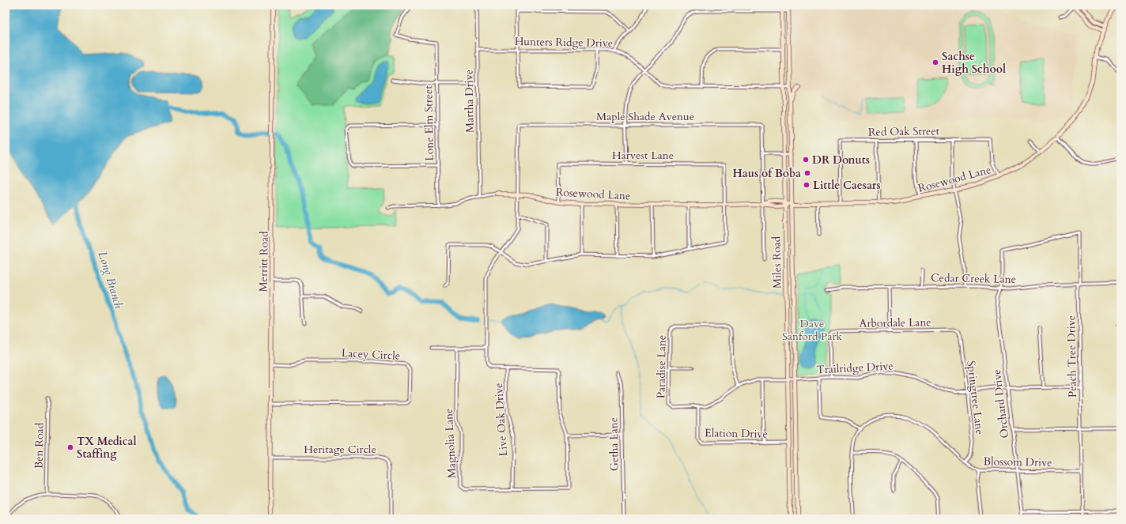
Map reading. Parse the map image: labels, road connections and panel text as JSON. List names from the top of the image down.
{
  "streets": {
    "main road": ["Rosewood Lane", "Merritt Road", "Miles Road"],
    "street": [
      "Hunters Ridge Drive",
      "Martha Drive",
      "Maple Shade Avenue",
      "Lone Elm Street",
      "Red Oak Street",
      "Harvest Lane",
      "Cedar Creek Lane",
      "Arbordale Lane",
      "Lacey Circle",
      "Peach Tree Drive",
      "Paradise Lane",
      "Trailridge Drive",
      "Springtree Lane",
      "Orchard Drive",
      "Live Oak Drive",
      "Elation Drive",
      "Magnolia Lane",
      "Getha Lane",
      "Ben Road",
      "Heritage Circle",
      "Blossom Drive"
    ]
  },
  "crossings": [
    ["Hunters Ridge Drive", "Martha Drive"],
    ["Hunters Ridge Drive", "Miles Road"],
    ["Martha Drive", "Rosewood Lane"],
    ["Maple Shade Avenue", "Rosewood Lane"],
    ["Lone Elm Street", "Rosewood Lane"],
    ["Red Oak Street", "Rosewood Lane"],
    ["Harvest Lane", "Rosewood Lane"],
    ["Rosewood Lane", "Miles Road"],
    ["Merritt Road", "Lacey Circle"],
    ["Merritt Road", "Heritage Circle"],
    ["Miles Road", "Trailridge Drive"],
    ["Miles Road", "Elation Drive"],
    ["Cedar Creek Lane", "Peach Tree Drive"],
    ["Cedar Creek Lane", "Orchard Drive"],
    ["Arbordale Lane", "Trailridge Drive"],
    ["Arbordale Lane", "Springtree Lane"],
    ["Peach Tree Drive", "Trailridge Drive"],
    ["Peach Tree Drive", "Orchard Drive"],
    ["Peach Tree Drive", "Blossom Drive"],
    ["Paradise Lane", "Trailridge Drive"],
    ["Trailridge Drive", "Springtree Lane"],
    ["Trailridge Drive", "Orchard Drive"],
    ["Trailridge Drive", "Elation Drive"],
    ["Springtree Lane", "Blossom Drive"],
    ["Orchard Drive", "Blossom Drive"],
    ["Live Oak Drive", "Magnolia Lane"]
  ],
  "water": ["Long Branch"],
  "parks": ["Dave Sanford Park"],
  "places": [
    "Sachse High School",
    "DR Donuts",
    "Haus of Boba",
    "Little Caesars",
    "TX Medical Staffing"
  ]
}
